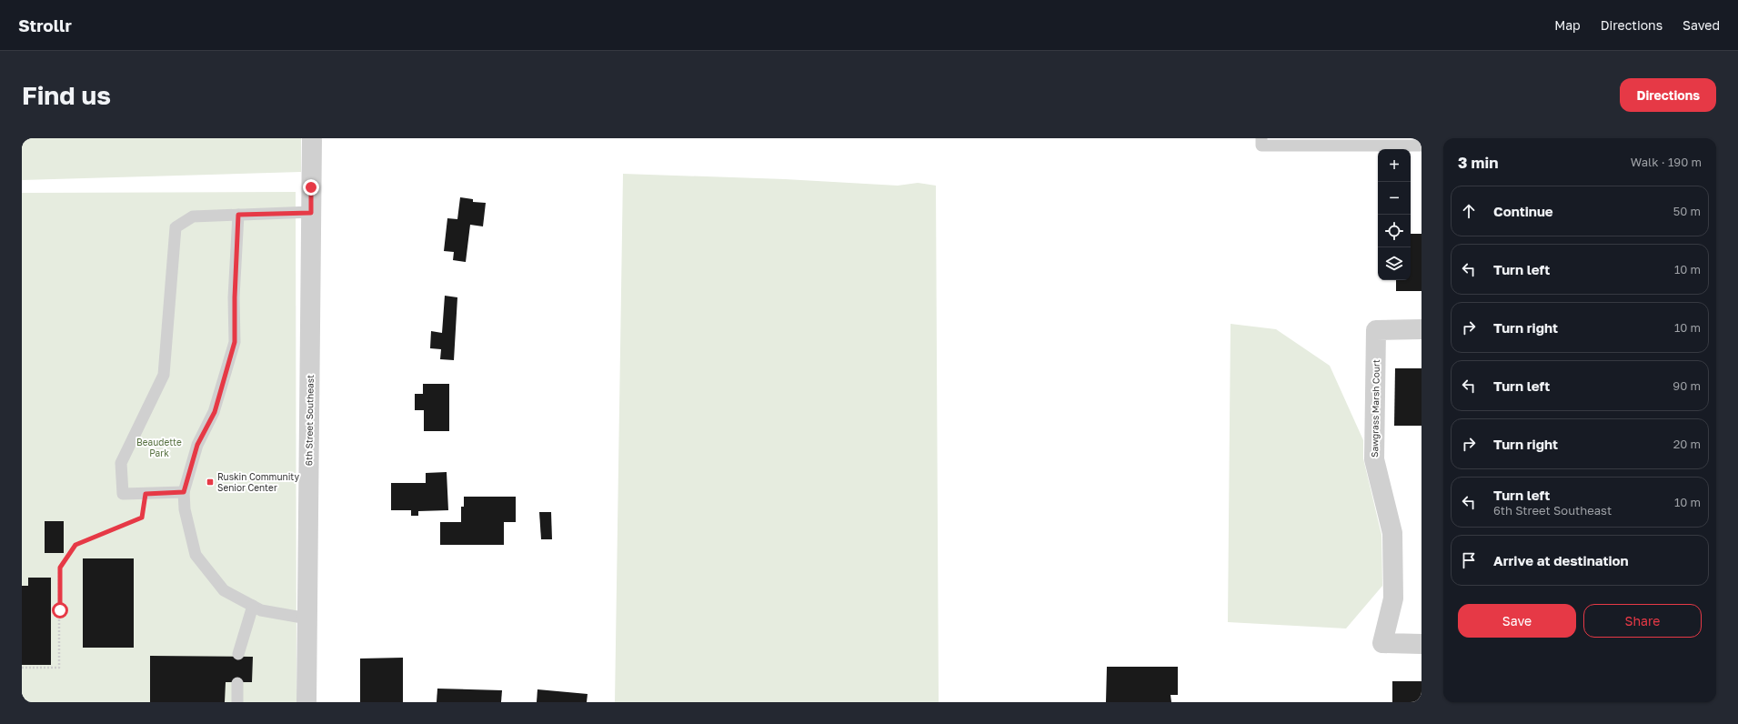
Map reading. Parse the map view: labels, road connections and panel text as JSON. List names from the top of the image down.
{
  "streets": {
    "street": ["Sawgrass Marsh Court", "6th Street Southeast"]
  },
  "parks": ["Beaudette Park"],
  "places": {
    "transit": ["Ruskin Community Senior Center"]
  },
  "page": {
    "header": "Strollr",
    "nav": ["Map", "Directions", "Saved"],
    "buttons": [
      "Directions",
      ["Save", "Share"]
    ],
    "title": "Find us",
    "heading": ["3 min", "Walk · 190 m"],
    "map_buttons": ["+", "−"],
    "list": [
      ["Continue", "50 m"],
      ["Turn left", "10 m"],
      ["Turn right", "10 m"],
      ["Turn left", "90 m"],
      ["Turn right", "20 m"],
      ["Turn left", "6th Street Southeast", "10 m"],
      "Arrive at destination"
    ]
  }
}
